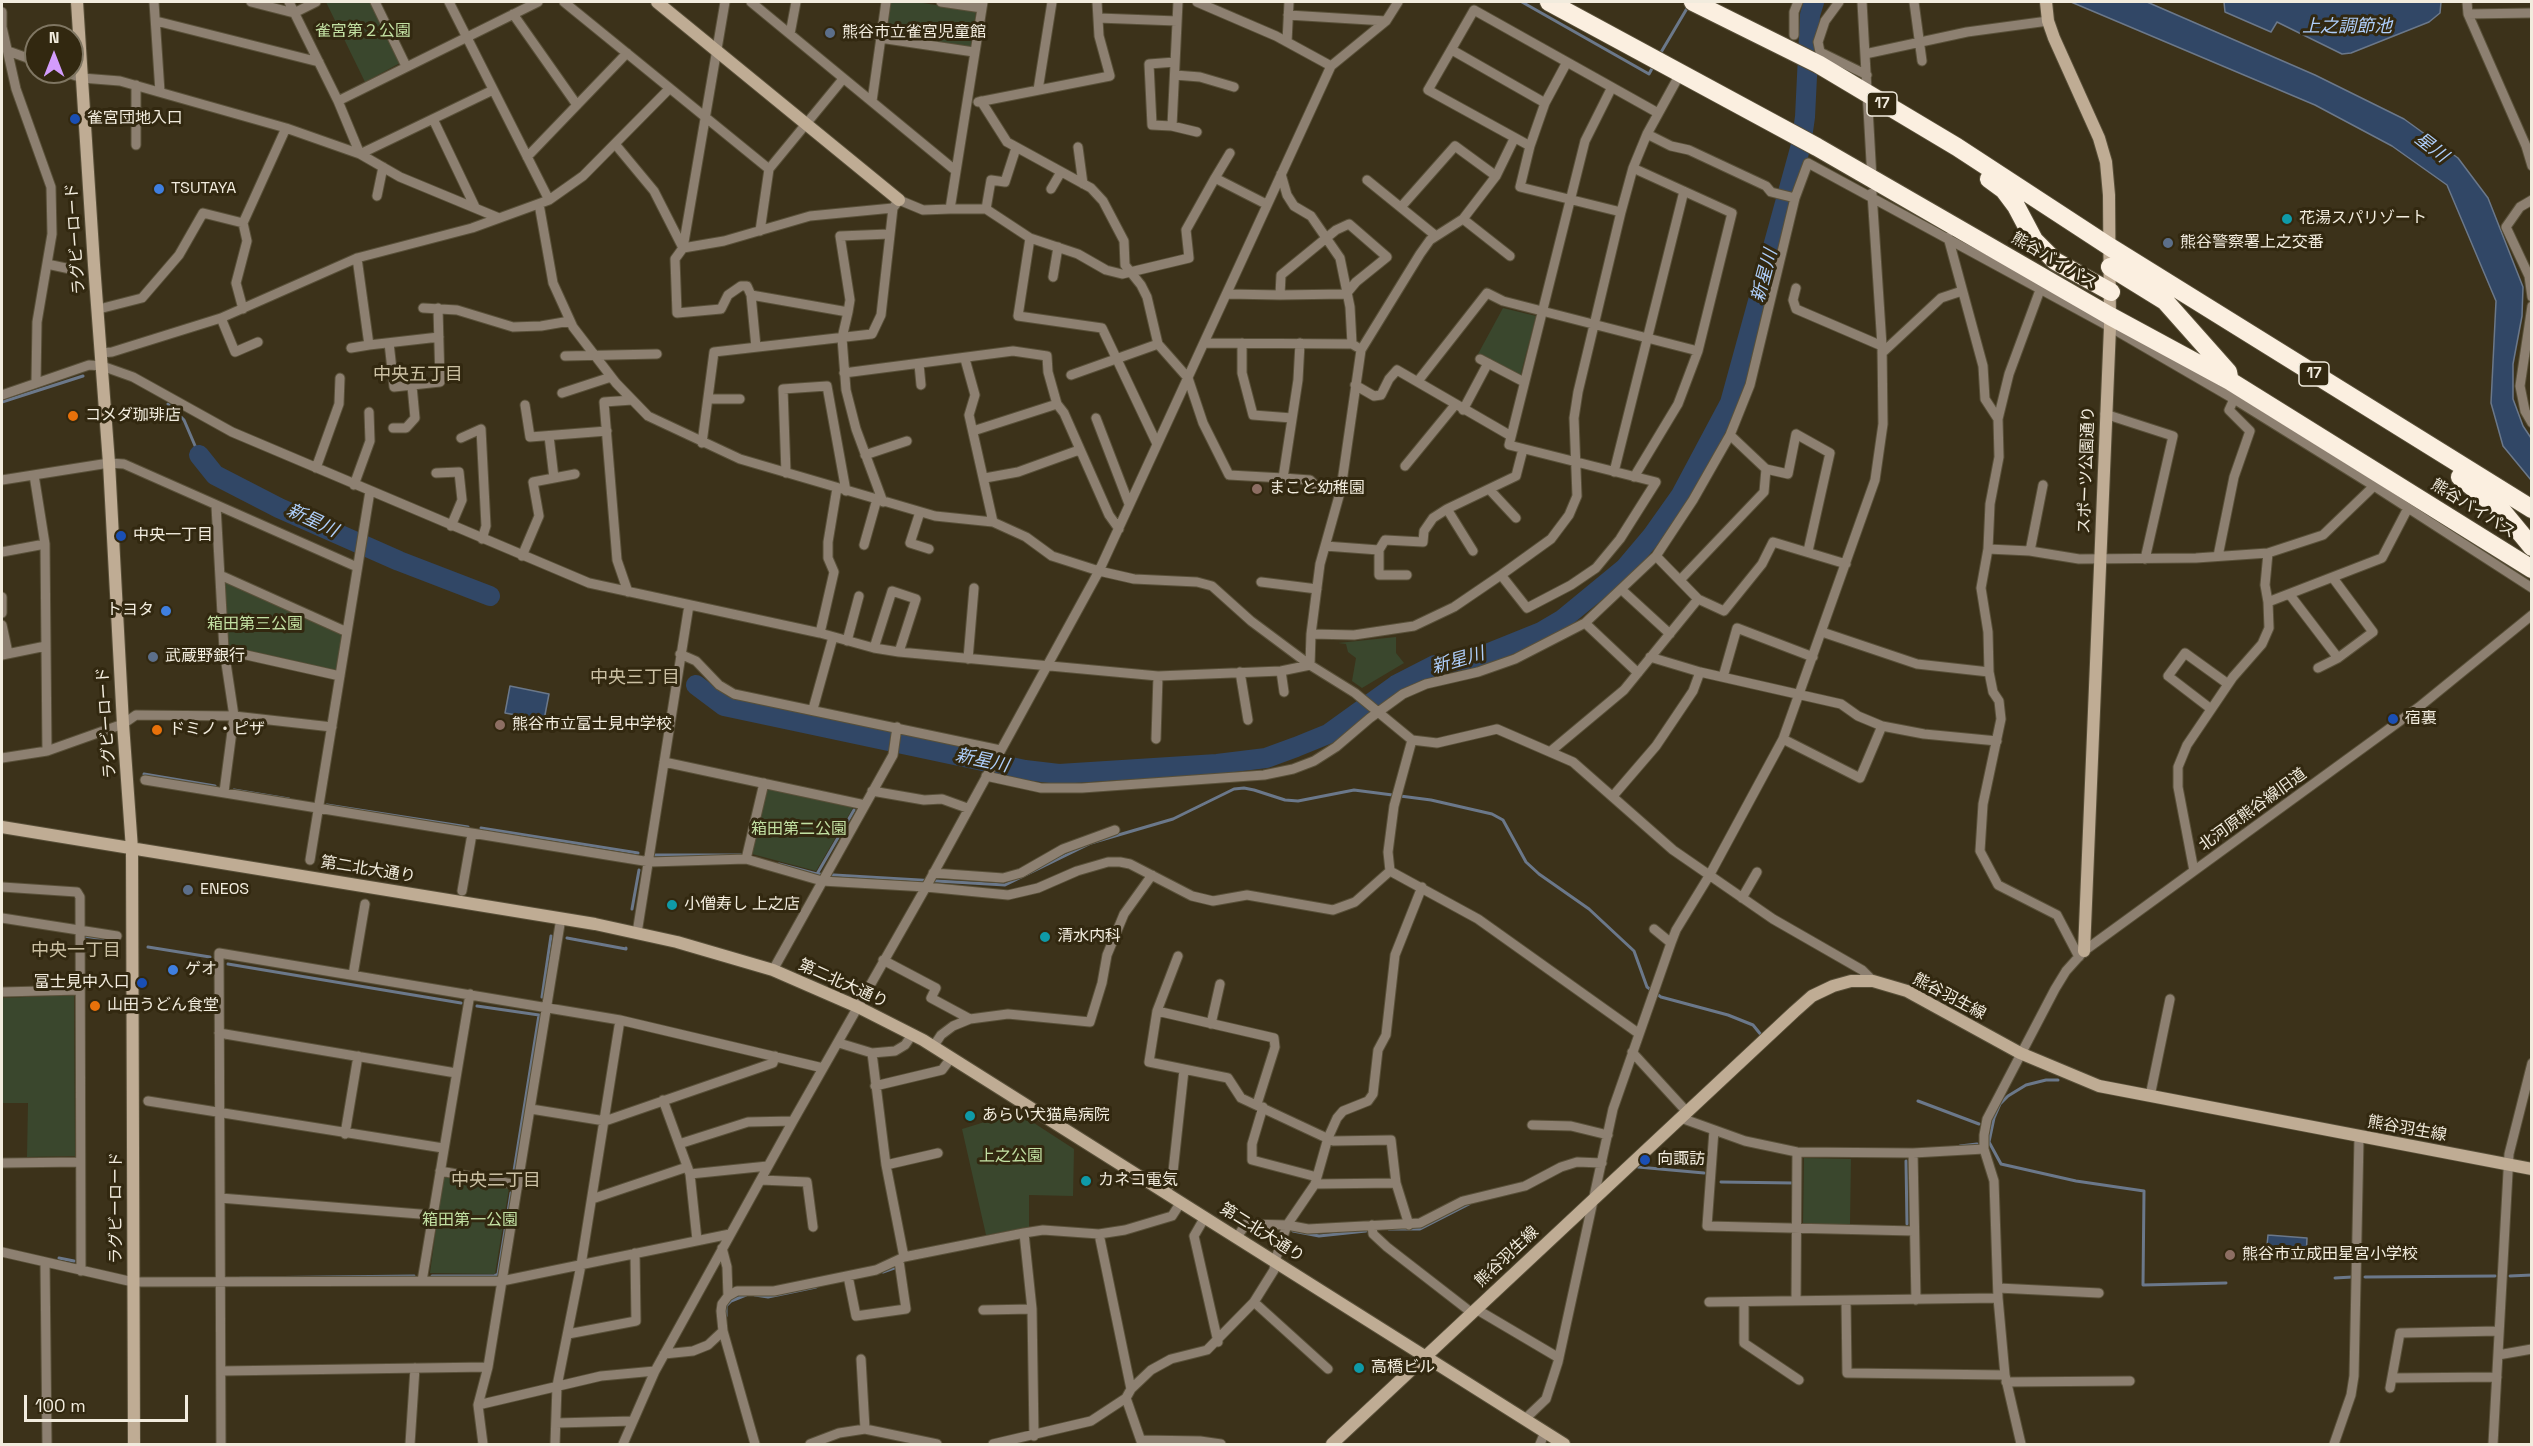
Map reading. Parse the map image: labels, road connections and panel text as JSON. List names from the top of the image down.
{
  "streets": {
    "highway": ["17", "熊谷バイパス"],
    "street": [
      "ラグビーロード",
      "スポーツ公園通り",
      "北河原熊谷線旧道",
      "第二北大通り",
      "熊谷羽生線"
    ]
  },
  "crossings": [
    ["ラグビーロード", "第二北大通り"],
    ["熊谷バイパス", "スポーツ公園通り"],
    ["スポーツ公園通り", "北河原熊谷線旧道"],
    ["北河原熊谷線旧道", "熊谷羽生線"],
    ["第二北大通り", "熊谷羽生線"]
  ],
  "districts": [
    "中央五丁目",
    "中央三丁目",
    "中央一丁目",
    "中央二丁目"
  ],
  "water": ["上之調節池", "星川", "新星川"],
  "parks": [
    "雀宮第２公園",
    "箱田第三公園",
    "箱田第二公園",
    "上之公園",
    "箱田第一公園"
  ],
  "places": [
    "熊谷市立雀宮児童館",
    "雀宮団地入口",
    "TSUTAYA",
    "花湯スパリゾート",
    "熊谷警察署上之交番",
    "コメダ珈琲店",
    "まこと幼稚園",
    "中央一丁目",
    "トヨタ",
    "武蔵野銀行",
    "宿裏",
    "熊谷市立富士見中学校",
    "ドミノ・ピザ",
    "ENEOS",
    "小僧寿し 上之店",
    "清水内科",
    "ゲオ",
    "富士見中入口",
    "山田うどん食堂",
    "あらい犬猫鳥病院",
    "向諏訪",
    "カネコ電気",
    "熊谷市立成田星宮小学校",
    "高橋ビル"
  ],
  "scale_bar": "100 m",
  "north": "top"
}
